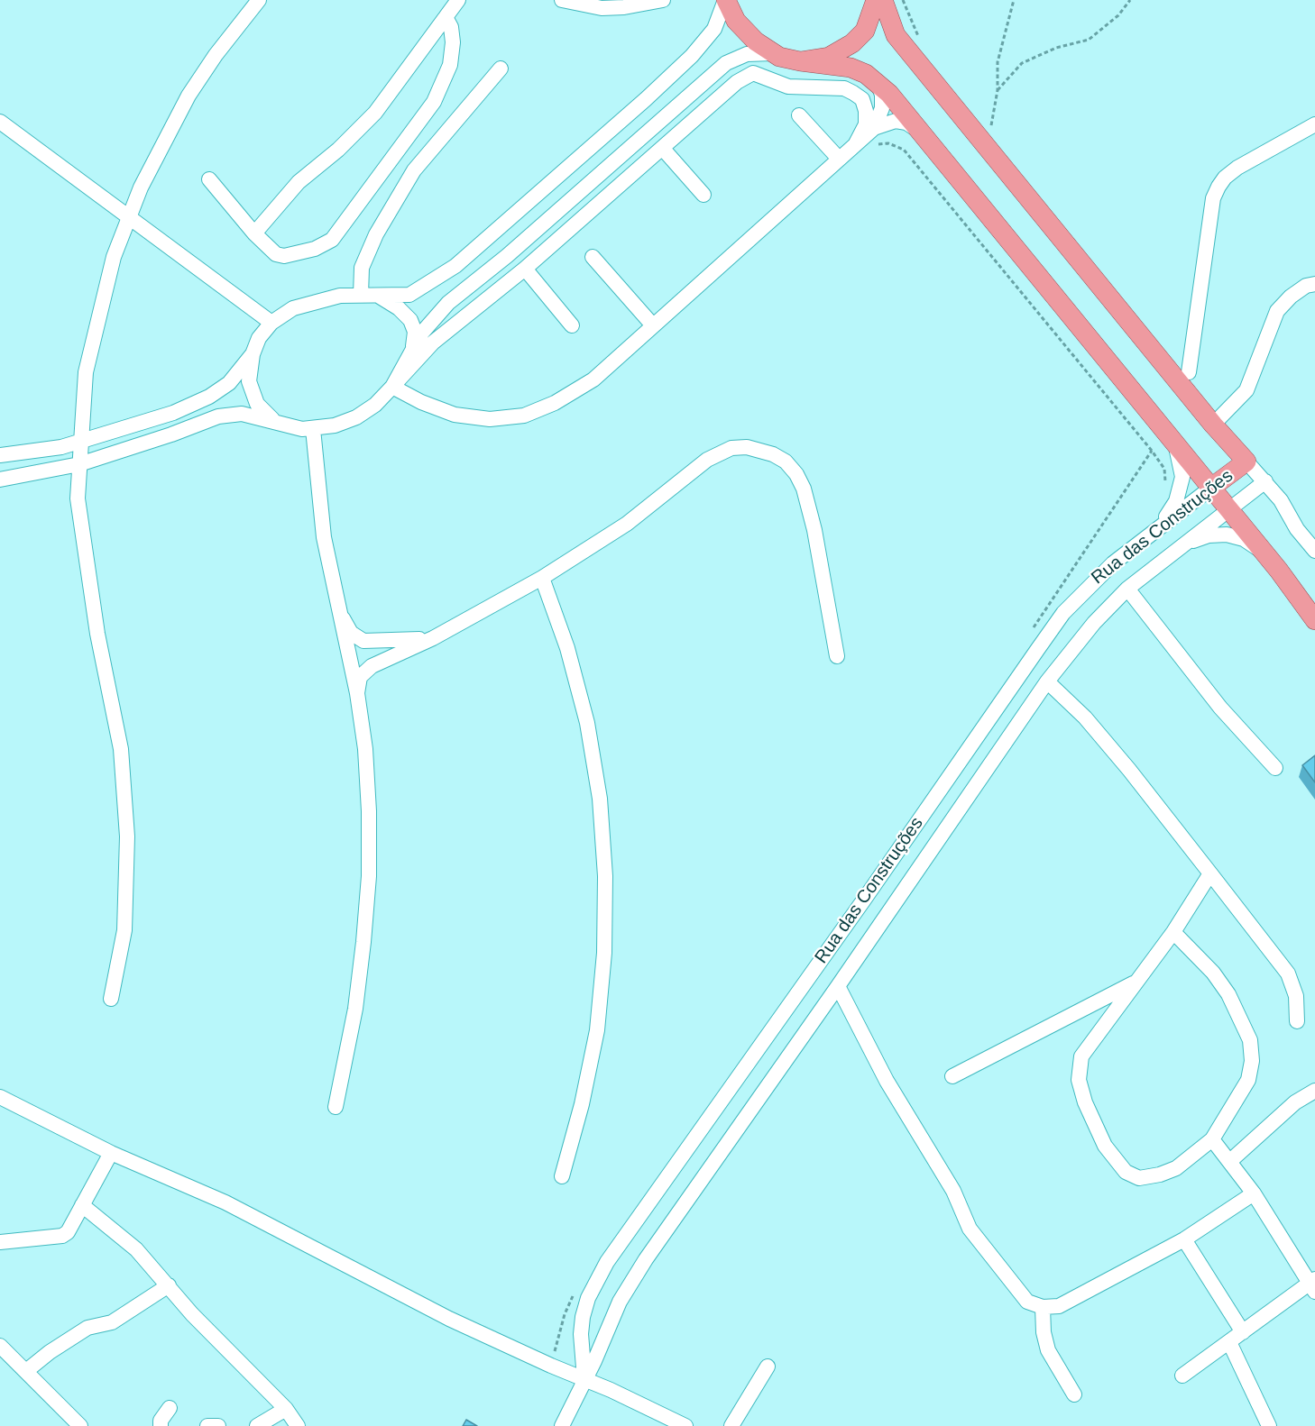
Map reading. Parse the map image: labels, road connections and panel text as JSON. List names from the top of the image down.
{
  "streets": {
    "main road": ["Rua das Construções"]
  }
}
